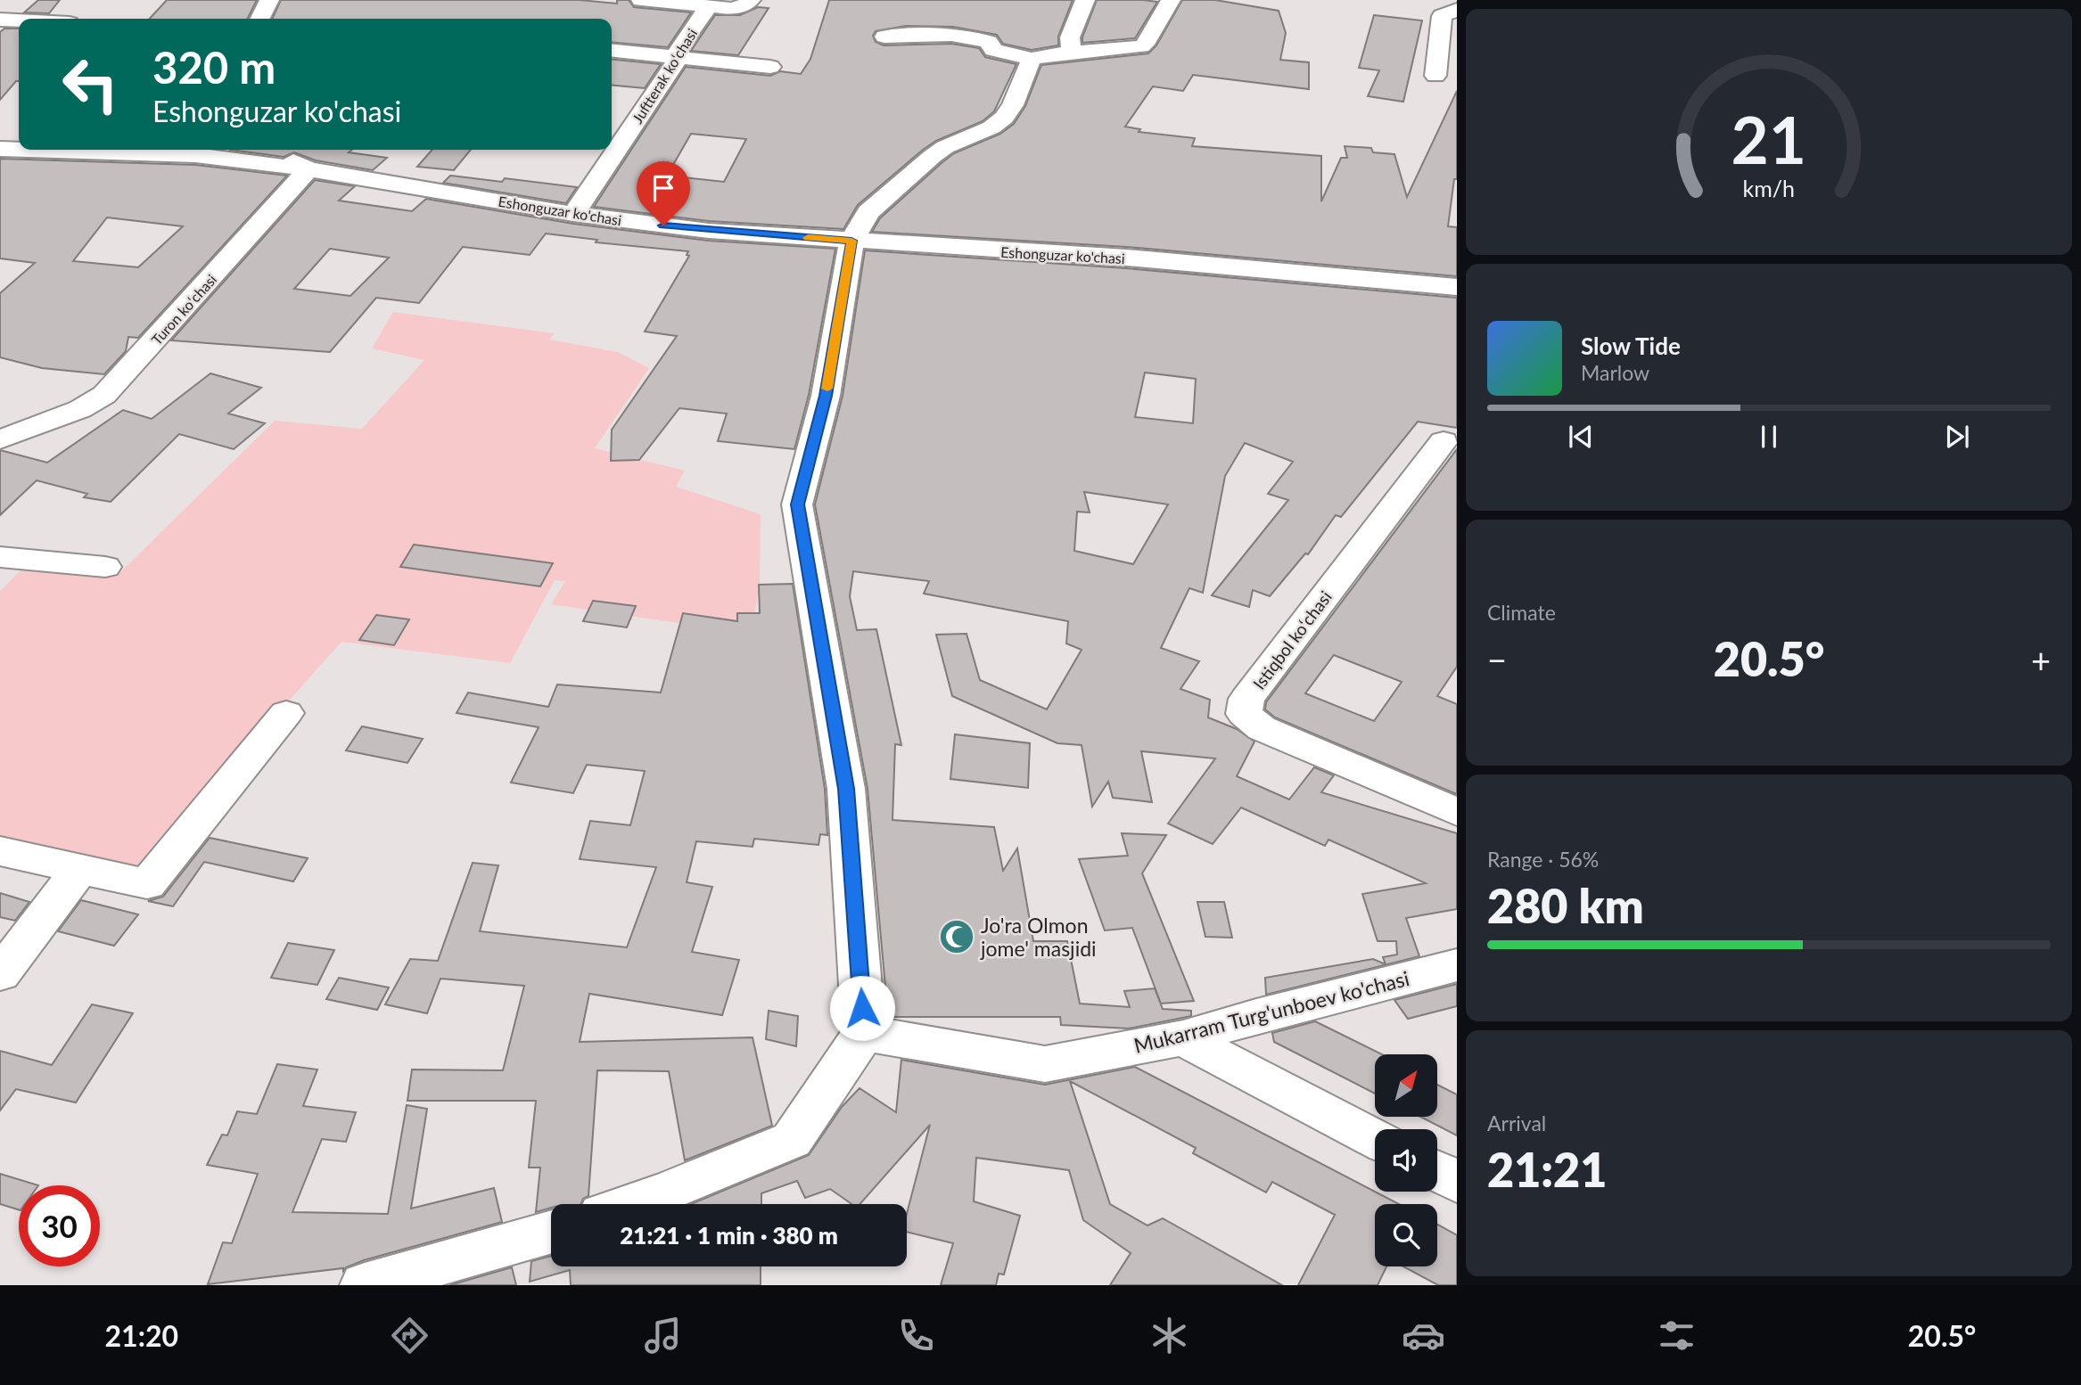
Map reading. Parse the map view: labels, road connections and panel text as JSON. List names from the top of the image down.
{
  "streets": {
    "street": [
      "Juftterak koʻchasi",
      "Eshonguzar ko'chasi",
      "Turon koʻchasi",
      "Istiqbol koʻchasi",
      "Mukarram Turg'unboev ko'chasi"
    ]
  },
  "crossings": [
    ["Juftterak koʻchasi", "Eshonguzar ko'chasi"],
    ["Eshonguzar ko'chasi", "Turon koʻchasi"]
  ],
  "places": {
    "mosque": ["Jo'ra Olmon jome' masjidi"]
  },
  "north": "top right",
  "page": {
    "turn": ["320 m", "Eshonguzar ko'chasi"],
    "song": ["Slow Tide", "Marlow"],
    "tile": [
      "Climate",
      ["Range · 56%", "280 km"],
      ["Arrival", "21:21"]
    ],
    "heat": ["−", "20.5°", "+"],
    "limit": "30",
    "trip": "21:21 · 1 min · 380 m",
    "tabs": ["21:20", "20.5°"],
    "gauge": ["21", "km/h"]
  }
}
